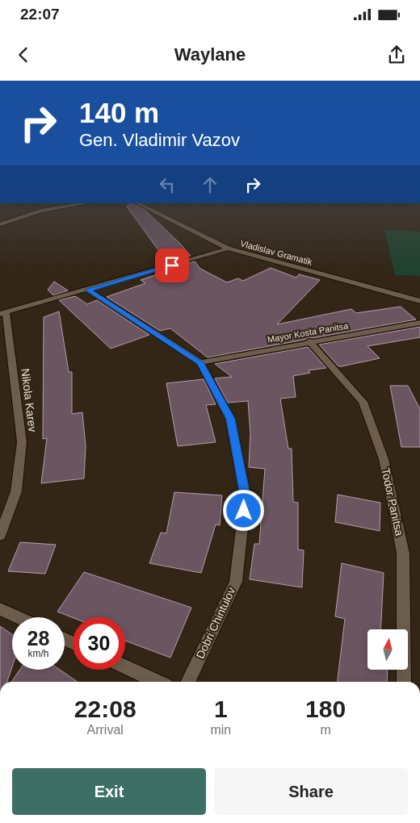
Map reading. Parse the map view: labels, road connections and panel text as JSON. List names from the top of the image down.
{
  "streets": {
    "street": [
      "Vladislav Gramatik",
      "Mayor Kosta Panitsa",
      "Nikola Karev",
      "Todor Panitsa",
      "Dobri Chintulov"
    ]
  },
  "crossings": [
    ["Mayor Kosta Panitsa", "Todor Panitsa"],
    ["Mayor Kosta Panitsa", "Dobri Chintulov"]
  ],
  "north": "top",
  "page": {
    "status": "22:07",
    "header": "Waylane",
    "turn": ["140 m", "Gen. Vladimir Vazov"],
    "speed": "28 km/h",
    "limit": "30",
    "eta": [
      "22:08",
      "Arrival",
      "1",
      "min",
      "180",
      "m"
    ],
    "buttons": ["Exit", "Share"]
  }
}
